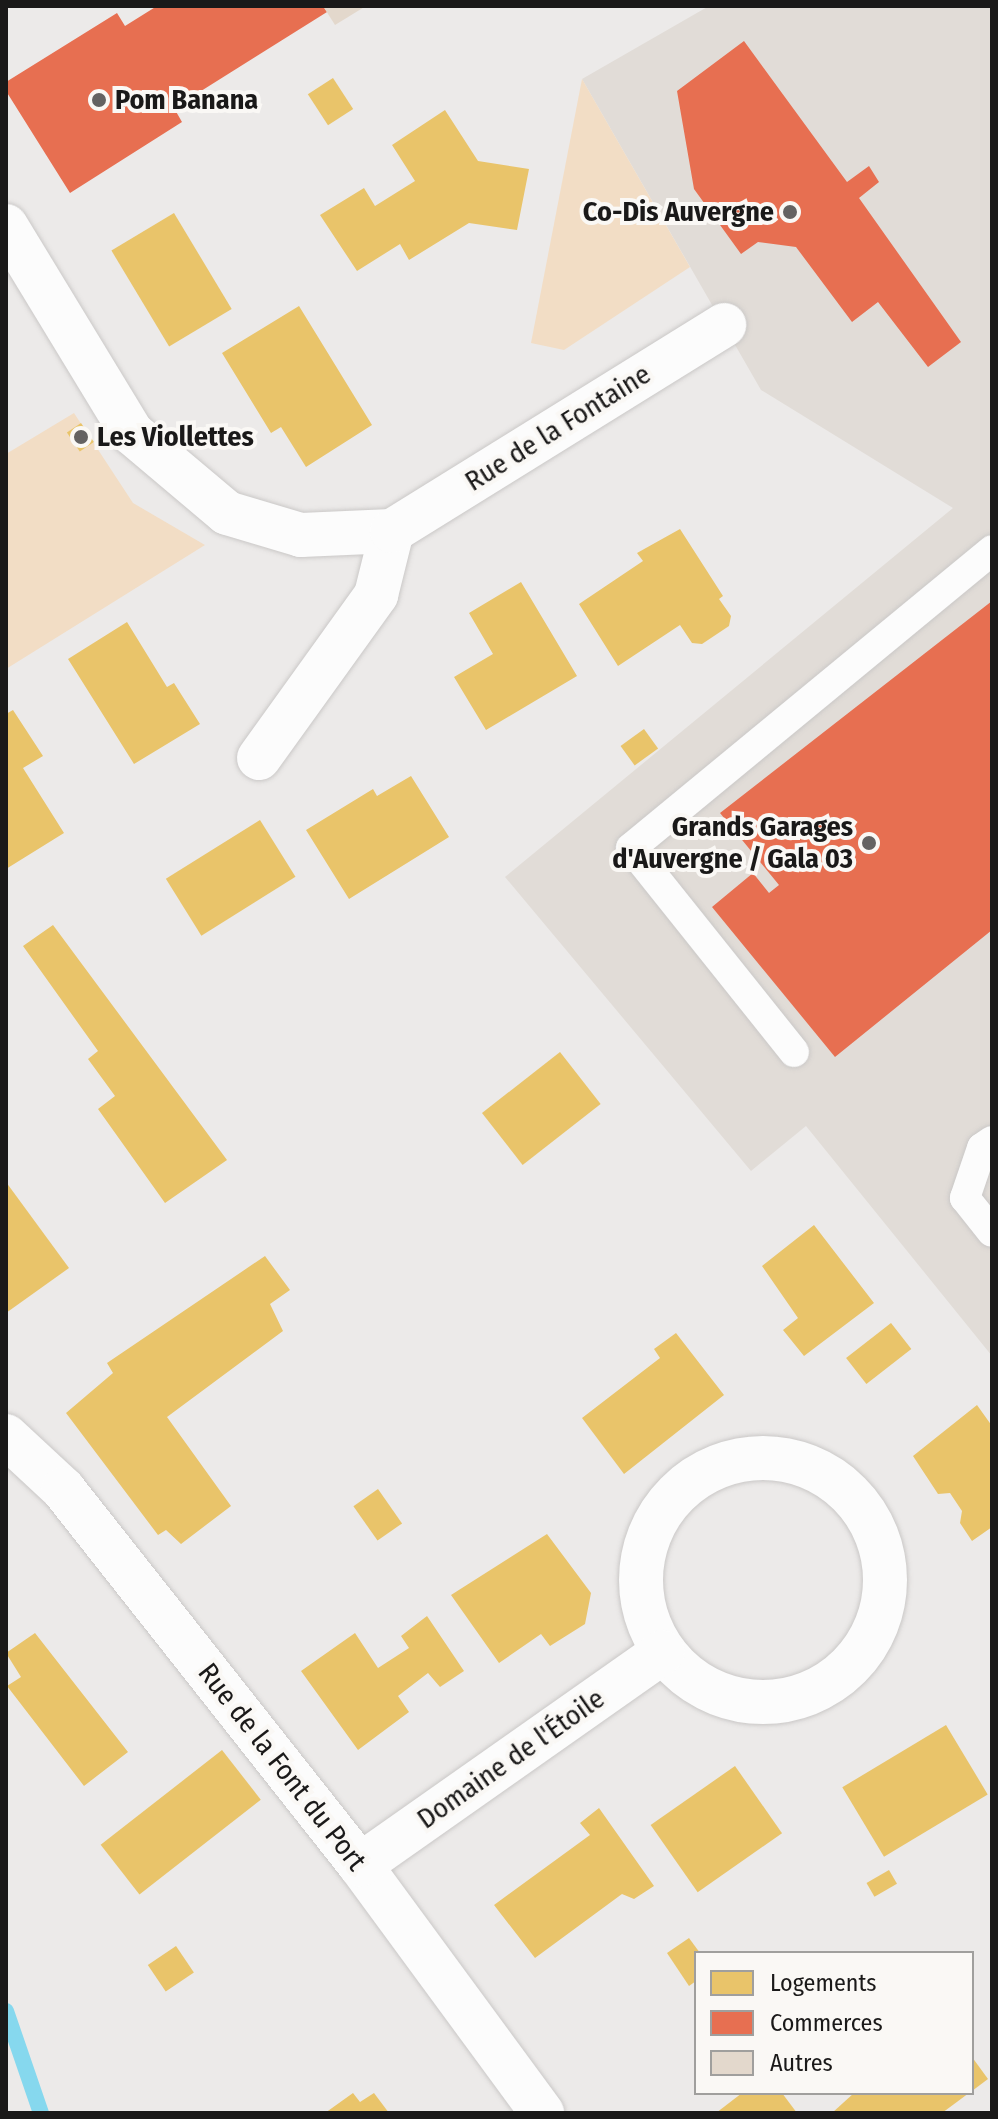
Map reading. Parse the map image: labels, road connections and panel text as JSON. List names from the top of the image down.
{
  "streets": {
    "street": ["Rue de la Fontaine", "Domaine de l'Étoile", "Rue de la Font du Port"]
  },
  "crossings": [
    ["Domaine de l'Étoile", "Rue de la Font du Port"]
  ],
  "places": [
    "Pom Banana",
    "Co-Dis Auvergne",
    "Les Viollettes",
    "Grands Garages d'Auvergne / Gala 03"
  ],
  "legend": ["Logements", "Commerces", "Autres"]
}
